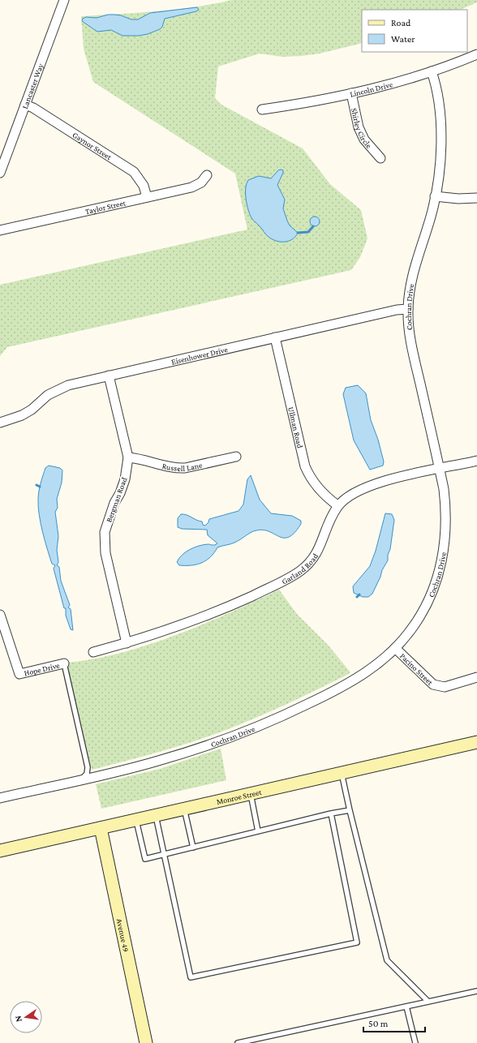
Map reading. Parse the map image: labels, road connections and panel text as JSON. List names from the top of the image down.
{
  "streets": {
    "main road": ["Monroe Street", "Avenue 49"],
    "street": [
      "Lancaster Way",
      "Lincoln Drive",
      "Shirley Circle",
      "Gaynor Street",
      "Taylor Street",
      "Cochran Drive",
      "Eisenhower Drive",
      "Ullman Road",
      "Russell Lane",
      "Bergman Road",
      "Garland Road",
      "Pacino Street",
      "Hope Drive"
    ]
  },
  "crossings": [
    ["Lancaster Way", "Gaynor Street"],
    ["Lincoln Drive", "Shirley Circle"],
    ["Lincoln Drive", "Cochran Drive"],
    ["Gaynor Street", "Taylor Street"],
    ["Cochran Drive", "Eisenhower Drive"],
    ["Cochran Drive", "Garland Road"],
    ["Cochran Drive", "Pacino Street"],
    ["Eisenhower Drive", "Ullman Road"],
    ["Eisenhower Drive", "Bergman Road"],
    ["Ullman Road", "Garland Road"],
    ["Russell Lane", "Bergman Road"],
    ["Bergman Road", "Garland Road"],
    ["Monroe Street", "Avenue 49"]
  ],
  "legend": ["Road", "Water"],
  "scale_bar": "50 m",
  "north": "left"
}
